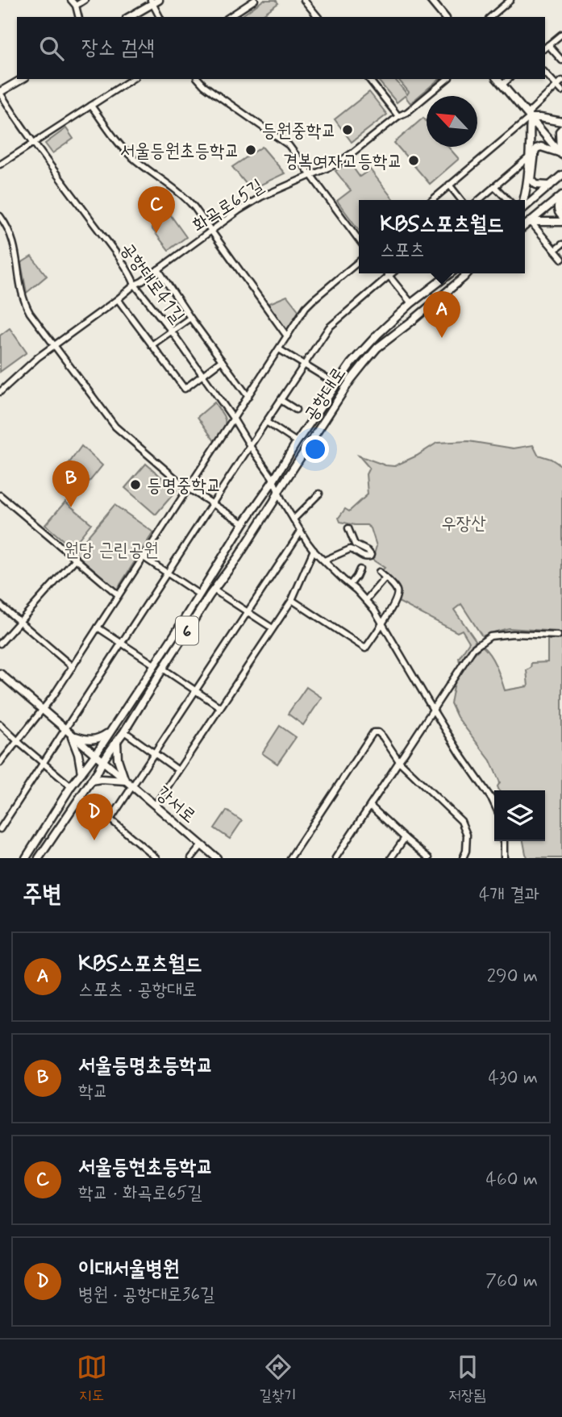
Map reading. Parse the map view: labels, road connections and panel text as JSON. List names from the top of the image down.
{
  "streets": {
    "main road": ["공항대로", "6", "강서로"],
    "street": ["화곡로65길", "공항대로41길"]
  },
  "crossings": [
    ["화곡로65길", "공항대로41길"],
    ["공항대로41길", "공항대로"],
    ["공항대로", "강서로"]
  ],
  "parks": ["우장산", "원당 근린공원"],
  "places": [
    "등원중학교",
    "서울등원초등학교",
    "경복여자고등학교",
    "등명중학교"
  ],
  "north": "top left",
  "page": {
    "search": "장소 검색",
    "pins": [
      "C",
      "A",
      "B",
      "D"
    ],
    "popup": ["KBS스포츠월드", "스포츠"],
    "heading": ["주변", "4개 결과"],
    "list": [
      {
        "mark": "A",
        "name": "KBS스포츠월드",
        "note": "스포츠 · 공항대로",
        "value": "290 m"
      },
      {
        "mark": "B",
        "name": "서울등명초등학교",
        "note": "학교",
        "value": "430 m"
      },
      {
        "mark": "C",
        "name": "서울등현초등학교",
        "note": "학교 · 화곡로65길",
        "value": "460 m"
      },
      {
        "mark": "D",
        "name": "이대서울병원",
        "note": "병원 · 공항대로36길",
        "value": "760 m"
      }
    ],
    "nav": ["지도", "길찾기", "저장됨"]
  }
}
